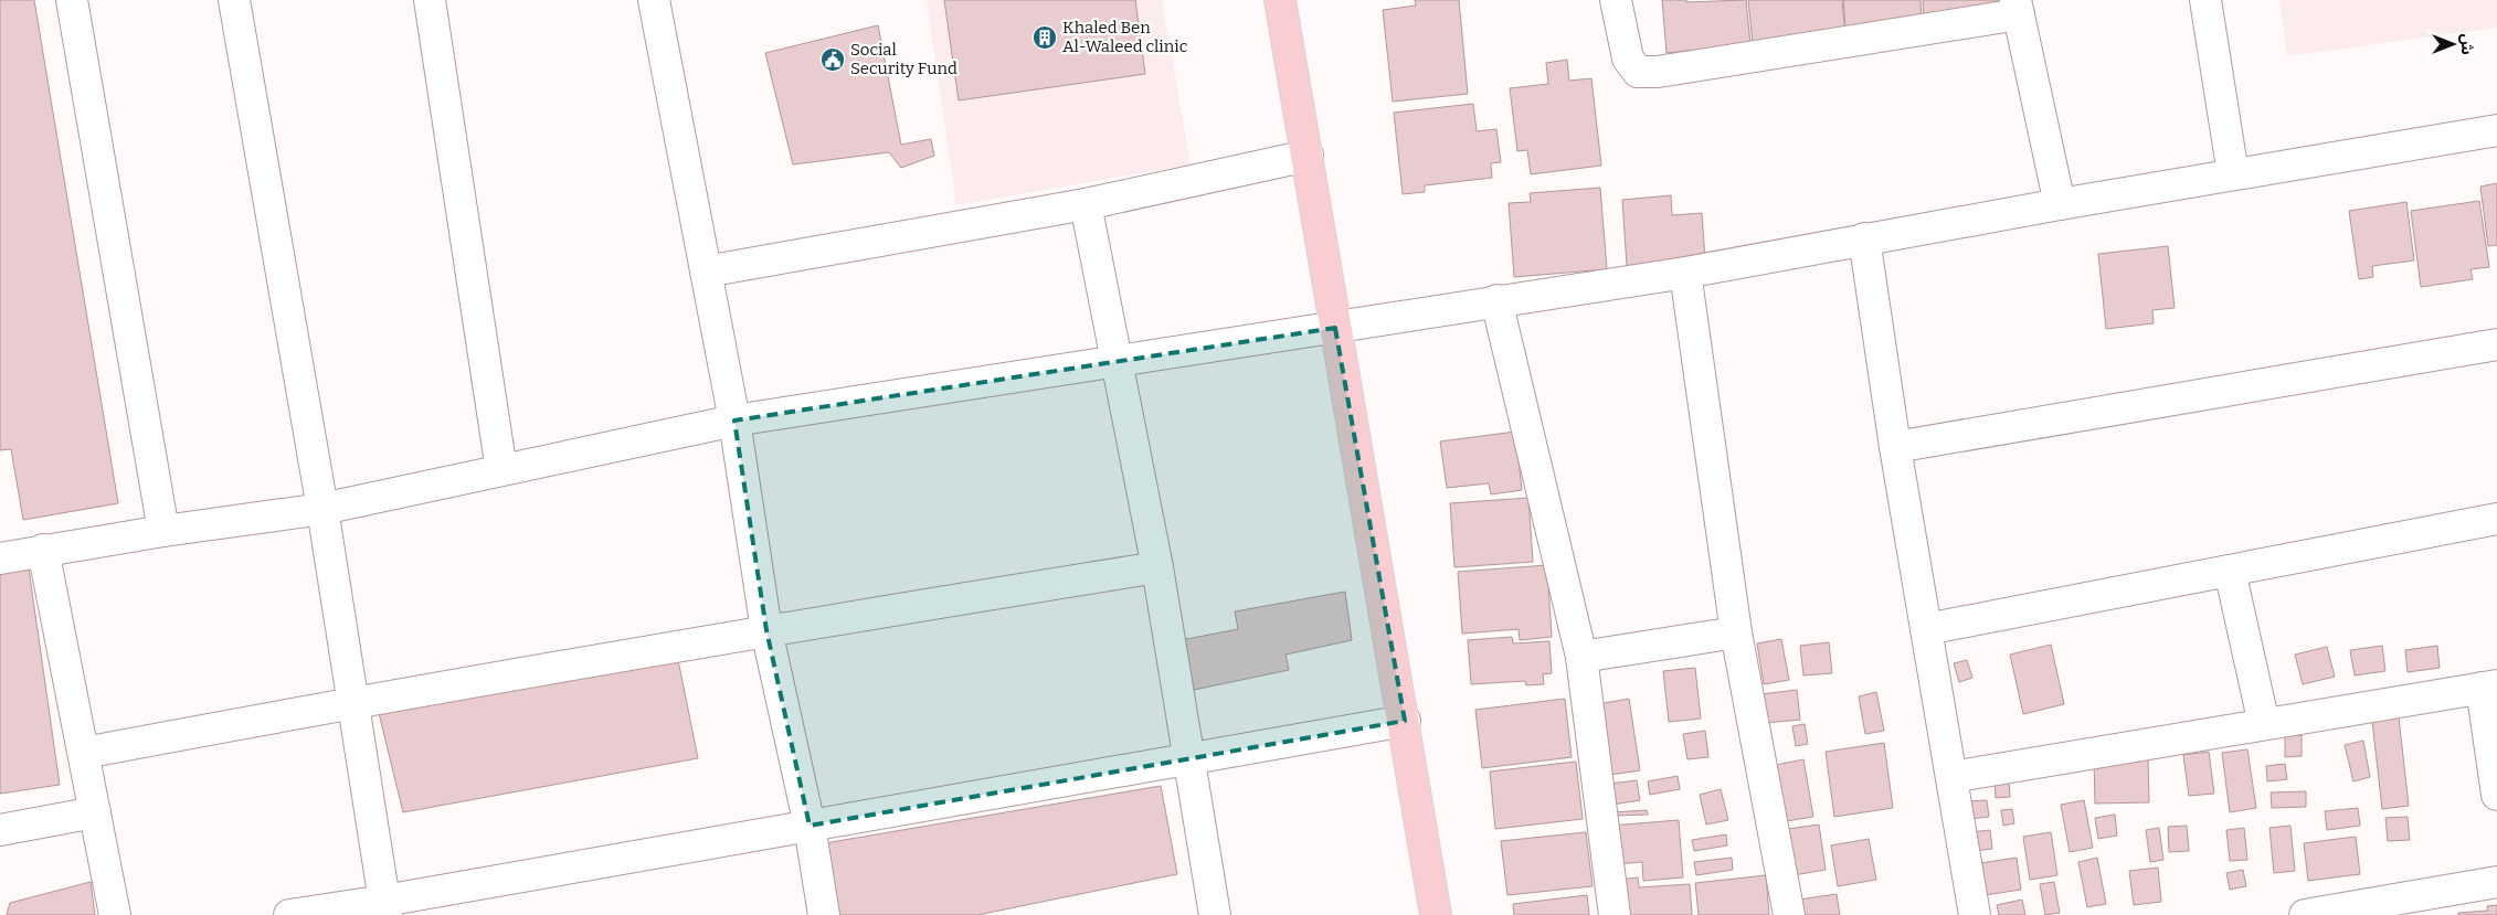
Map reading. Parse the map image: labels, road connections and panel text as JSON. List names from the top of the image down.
{
  "places": {
    "building": ["Khaled Ben Al-Waleed clinic"],
    "public building": ["Social Security Fund"]
  },
  "north": "right"
}
